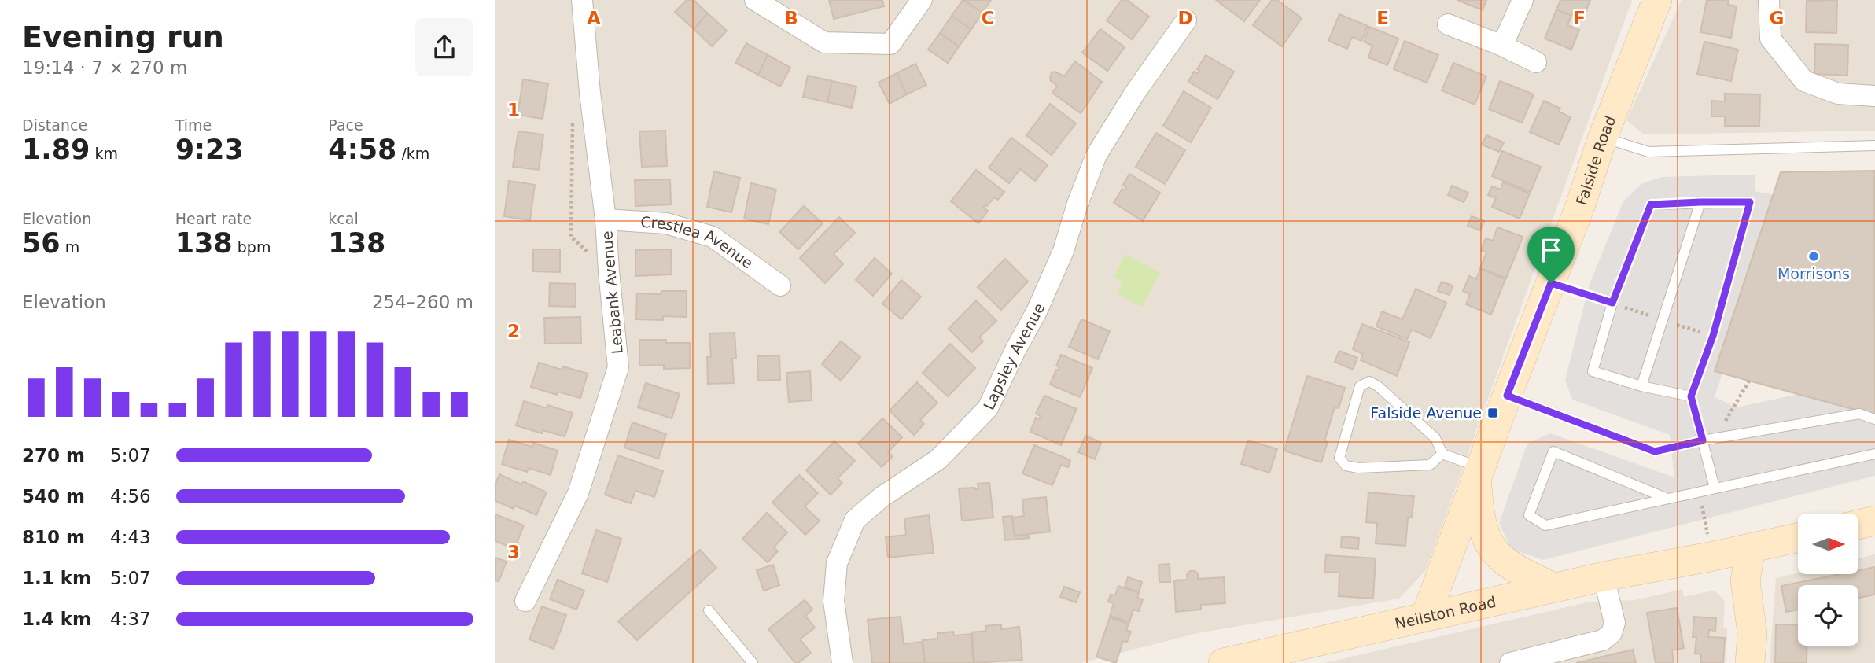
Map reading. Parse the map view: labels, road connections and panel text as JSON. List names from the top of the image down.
{
  "streets": {
    "street": [
      "Falside Road",
      "Crestlea Avenue",
      "Leabank Avenue",
      "Lapsley Avenue",
      "Neilston Road"
    ]
  },
  "crossings": [
    ["Falside Road", "Neilston Road"],
    ["Crestlea Avenue", "Leabank Avenue"]
  ],
  "places": {
    "other": ["Morrisons"],
    "transit": ["Falside Avenue"]
  },
  "north": "right",
  "page": {
    "heading": ["Evening run", "19:14 · 7 × 270 m"],
    "stats": [
      ["Distance", "1.89 km"],
      ["Time", "9:23"],
      ["Pace", "4:58 /km"],
      ["Elevation", "56 m"],
      ["Heart rate", "138 bpm"],
      ["kcal", "138"]
    ],
    "chart": ["Elevation", "254–260 m"],
    "list": [
      {
        "name": "270 m",
        "note": "5:07"
      },
      {
        "name": "540 m",
        "note": "4:56"
      },
      {
        "name": "810 m",
        "note": "4:43"
      },
      {
        "name": "1.1 km",
        "note": "5:07"
      },
      {
        "name": "1.4 km",
        "note": "4:37"
      }
    ]
  },
  "grid": {
    "columns": [
      "A",
      "B",
      "C",
      "D",
      "E",
      "F",
      "G"
    ],
    "rows": ["1", "2", "3"]
  }
}
